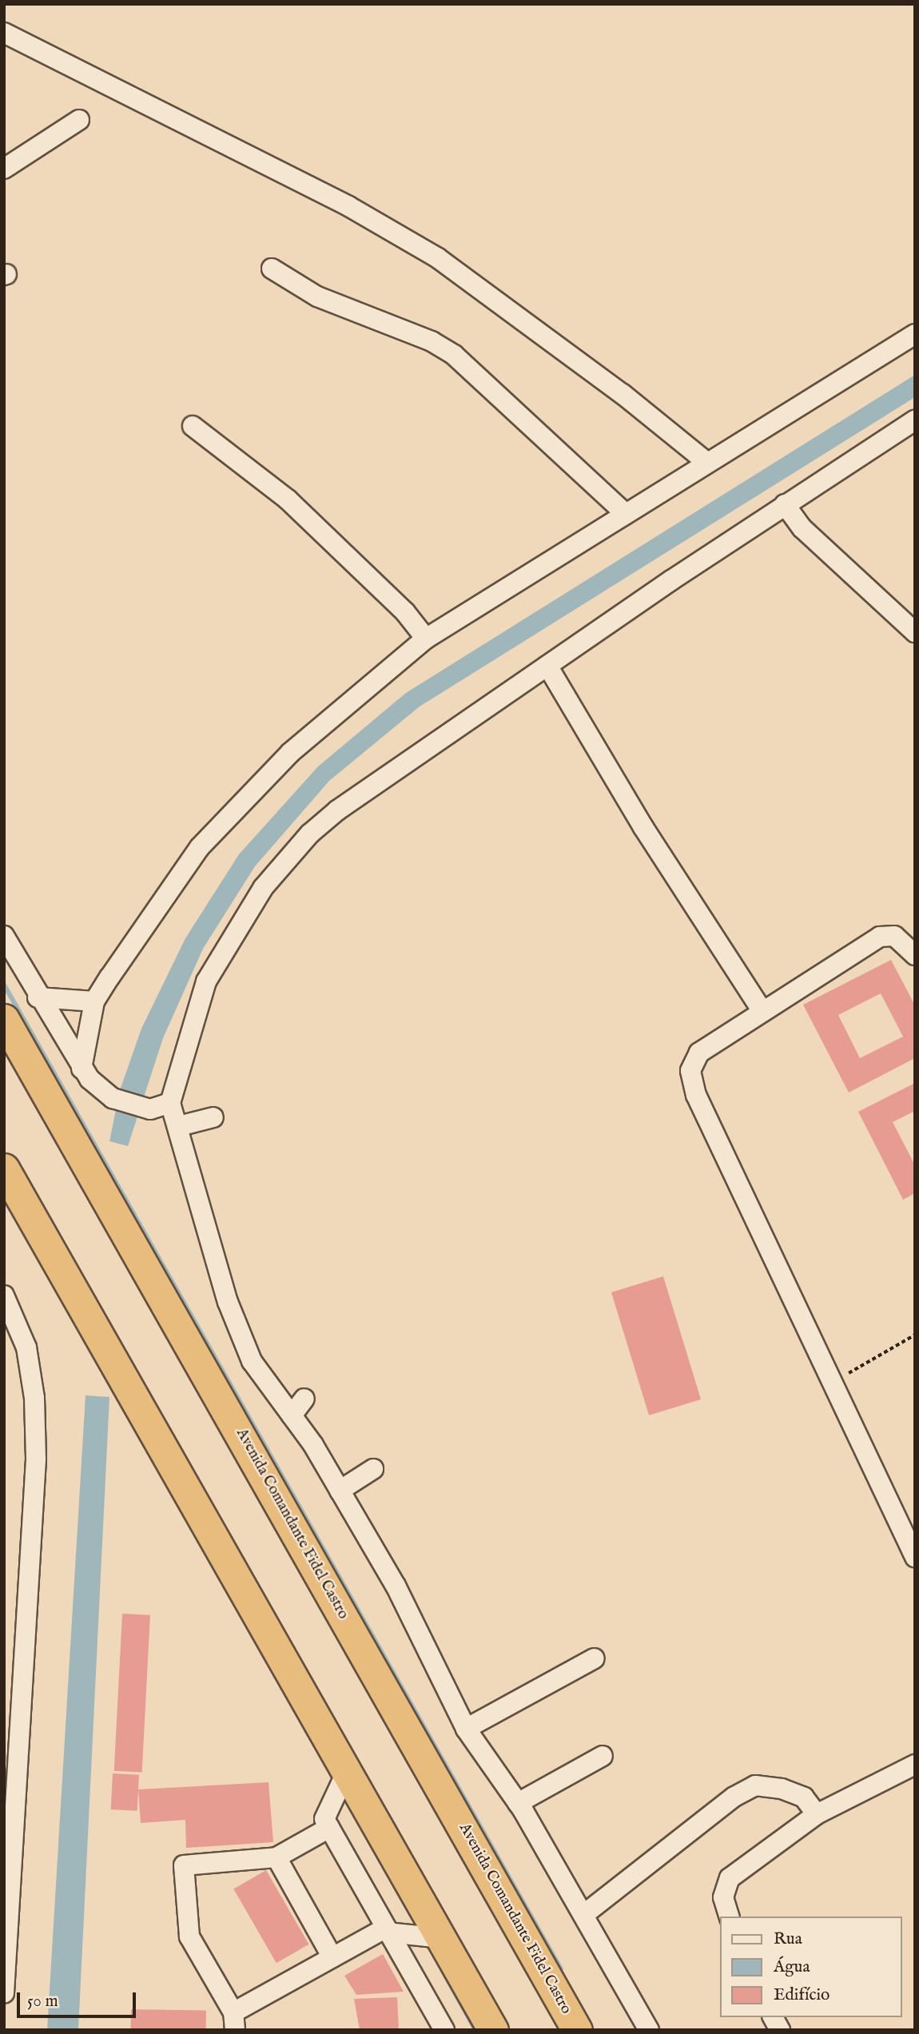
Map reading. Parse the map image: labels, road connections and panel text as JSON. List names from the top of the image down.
{
  "streets": {
    "highway": ["Avenida Comandante Fidel Castro"]
  },
  "legend": ["Rua", "Água", "Edifício"],
  "scale_bar": "50 m"
}
